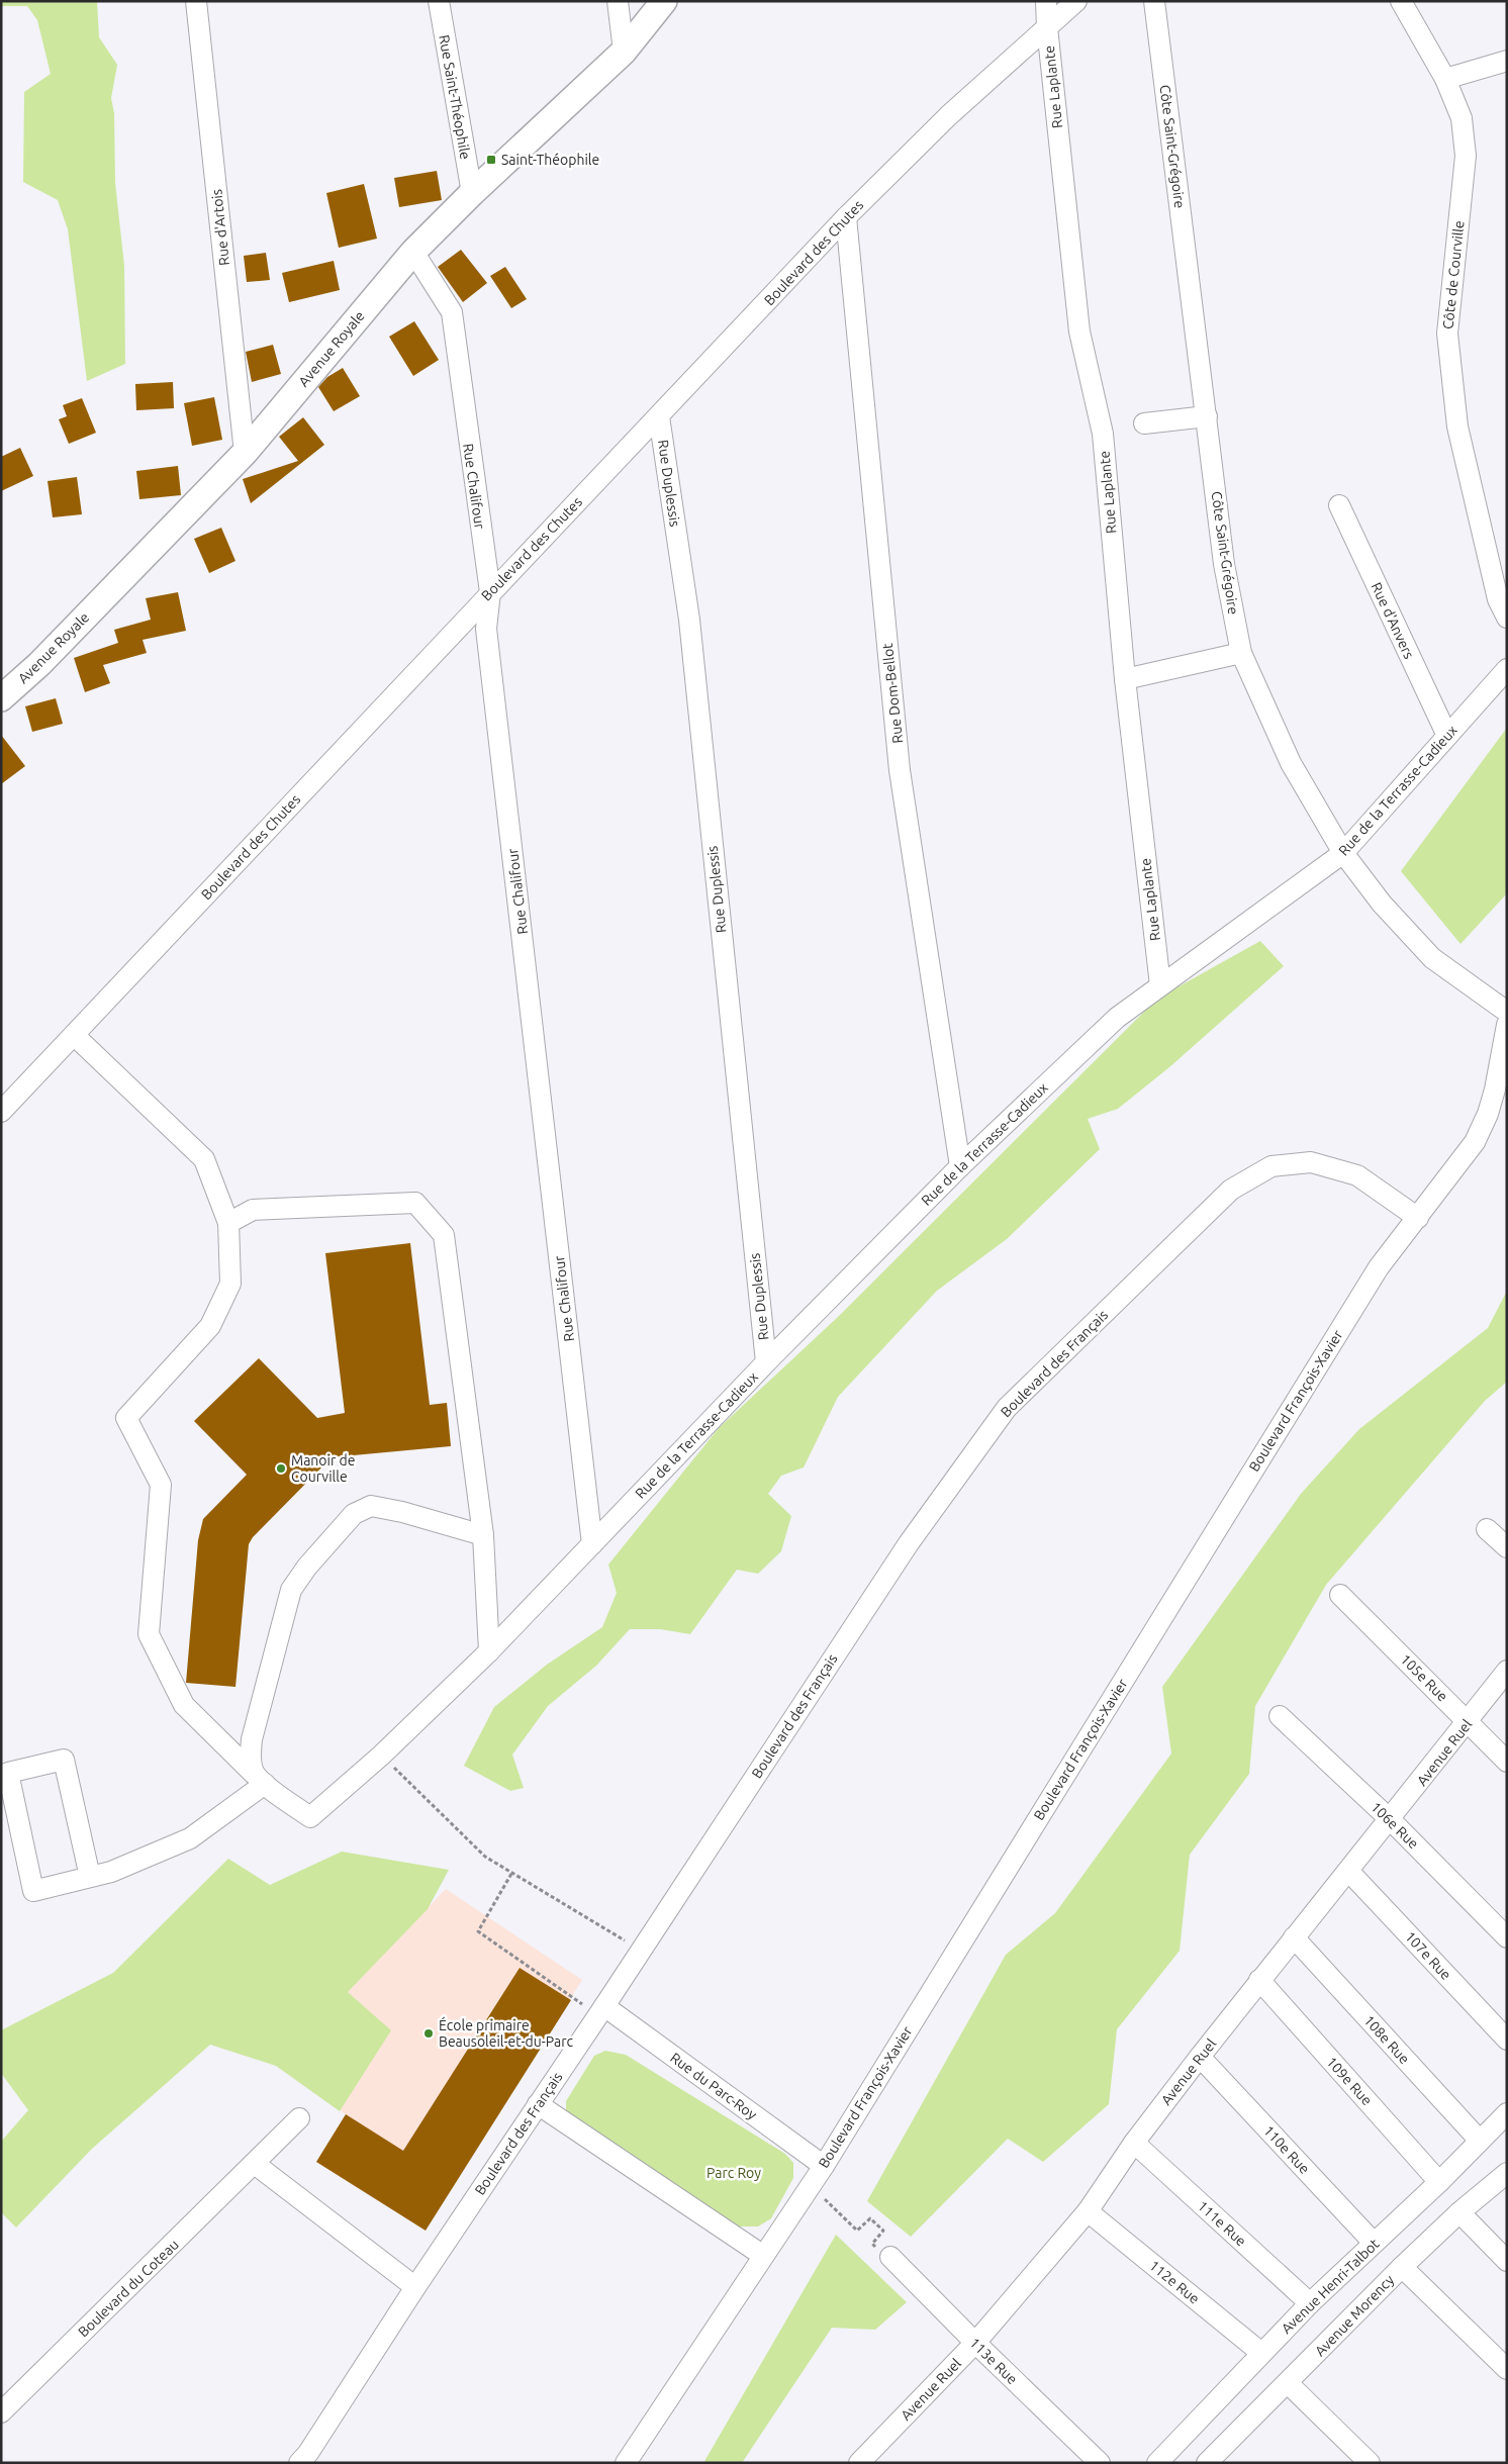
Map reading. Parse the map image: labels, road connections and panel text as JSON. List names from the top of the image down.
{
  "streets": {
    "main road": ["Avenue Royale"],
    "street": [
      "Rue Laplante",
      "Rue Saint-Théophile",
      "Côte Saint-Grégoire",
      "Rue d'Artois",
      "Boulevard des Chutes",
      "Côte de Courville",
      "Rue Duplessis",
      "Rue Chalifour",
      "Rue d'Anvers",
      "Rue Dom-Bellot",
      "Rue de la Terrasse-Cadieux",
      "Boulevard des Français",
      "Boulevard François-Xavier",
      "105e Rue",
      "Avenue Ruel",
      "106e Rue",
      "107e Rue",
      "108e Rue",
      "109e Rue",
      "Rue du Parc-Roy",
      "110e Rue",
      "111e Rue",
      "112e Rue",
      "Avenue Henri-Talbot",
      "Boulevard du Coteau",
      "Avenue Morency",
      "113e Rue"
    ]
  },
  "crossings": [
    ["Rue Laplante", "Boulevard des Chutes"],
    ["Rue Laplante", "Rue de la Terrasse-Cadieux"],
    ["Rue Saint-Théophile", "Avenue Royale"],
    ["Côte Saint-Grégoire", "Rue de la Terrasse-Cadieux"],
    ["Rue d'Artois", "Avenue Royale"],
    ["Boulevard des Chutes", "Rue Duplessis"],
    ["Boulevard des Chutes", "Rue Chalifour"],
    ["Boulevard des Chutes", "Rue Dom-Bellot"],
    ["Avenue Royale", "Rue Chalifour"],
    ["Rue Duplessis", "Rue de la Terrasse-Cadieux"],
    ["Rue Chalifour", "Rue de la Terrasse-Cadieux"],
    ["Rue d'Anvers", "Rue de la Terrasse-Cadieux"],
    ["Rue Dom-Bellot", "Rue de la Terrasse-Cadieux"],
    ["Boulevard des Français", "Boulevard François-Xavier"],
    ["Boulevard des Français", "Rue du Parc-Roy"],
    ["Boulevard François-Xavier", "Rue du Parc-Roy"],
    ["105e Rue", "Avenue Ruel"],
    ["Avenue Ruel", "106e Rue"],
    ["Avenue Ruel", "107e Rue"],
    ["Avenue Ruel", "108e Rue"],
    ["Avenue Ruel", "109e Rue"],
    ["Avenue Ruel", "110e Rue"],
    ["Avenue Ruel", "111e Rue"],
    ["Avenue Ruel", "112e Rue"],
    ["Avenue Ruel", "113e Rue"],
    ["108e Rue", "Avenue Henri-Talbot"],
    ["109e Rue", "Avenue Henri-Talbot"],
    ["110e Rue", "Avenue Henri-Talbot"],
    ["111e Rue", "Avenue Henri-Talbot"],
    ["112e Rue", "Avenue Henri-Talbot"]
  ],
  "parks": ["Parc Roy"],
  "places": {
    "transit": ["Saint-Théophile"],
    "other": ["Manoir de Courville", "École primaire Beausoleil-et-du-Parc"]
  }
}
